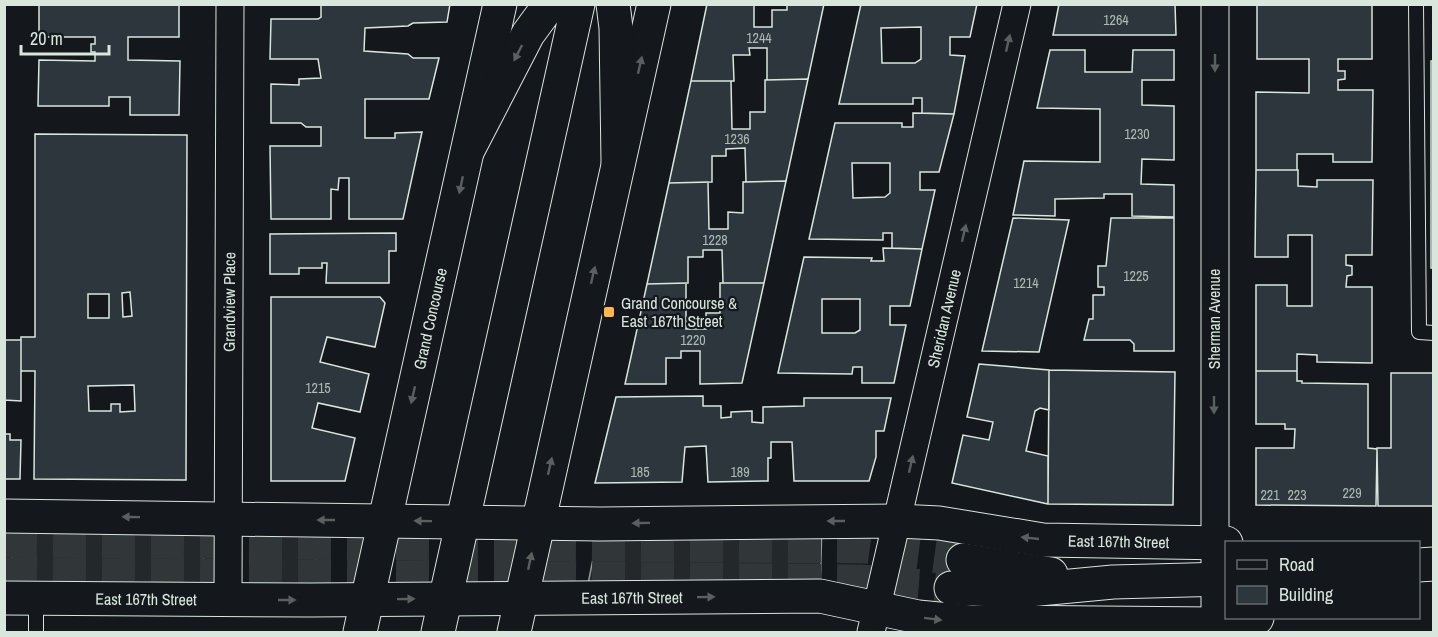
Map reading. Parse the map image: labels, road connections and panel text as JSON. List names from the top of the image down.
{
  "streets": {
    "street": [
      "Grandview Place",
      "Grand Concourse",
      "Sheridan Avenue",
      "Sherman Avenue",
      "East 167th Street"
    ]
  },
  "crossings": [
    ["Grandview Place", "East 167th Street"],
    ["Grand Concourse", "East 167th Street"],
    ["Sheridan Avenue", "East 167th Street"],
    ["Sherman Avenue", "East 167th Street"]
  ],
  "one_way": ["Sheridan Avenue", "Sherman Avenue"],
  "places": {
    "transit": ["Grand Concourse & East 167th Street"]
  },
  "house_numbers": [
    "1264",
    "1244",
    "1230",
    "1236",
    "1228",
    "1225",
    "1214",
    "1220",
    "1215",
    "185",
    "189",
    "229",
    "221",
    "223"
  ],
  "legend": ["Road", "Building"],
  "scale_bar": "20 m"
}
